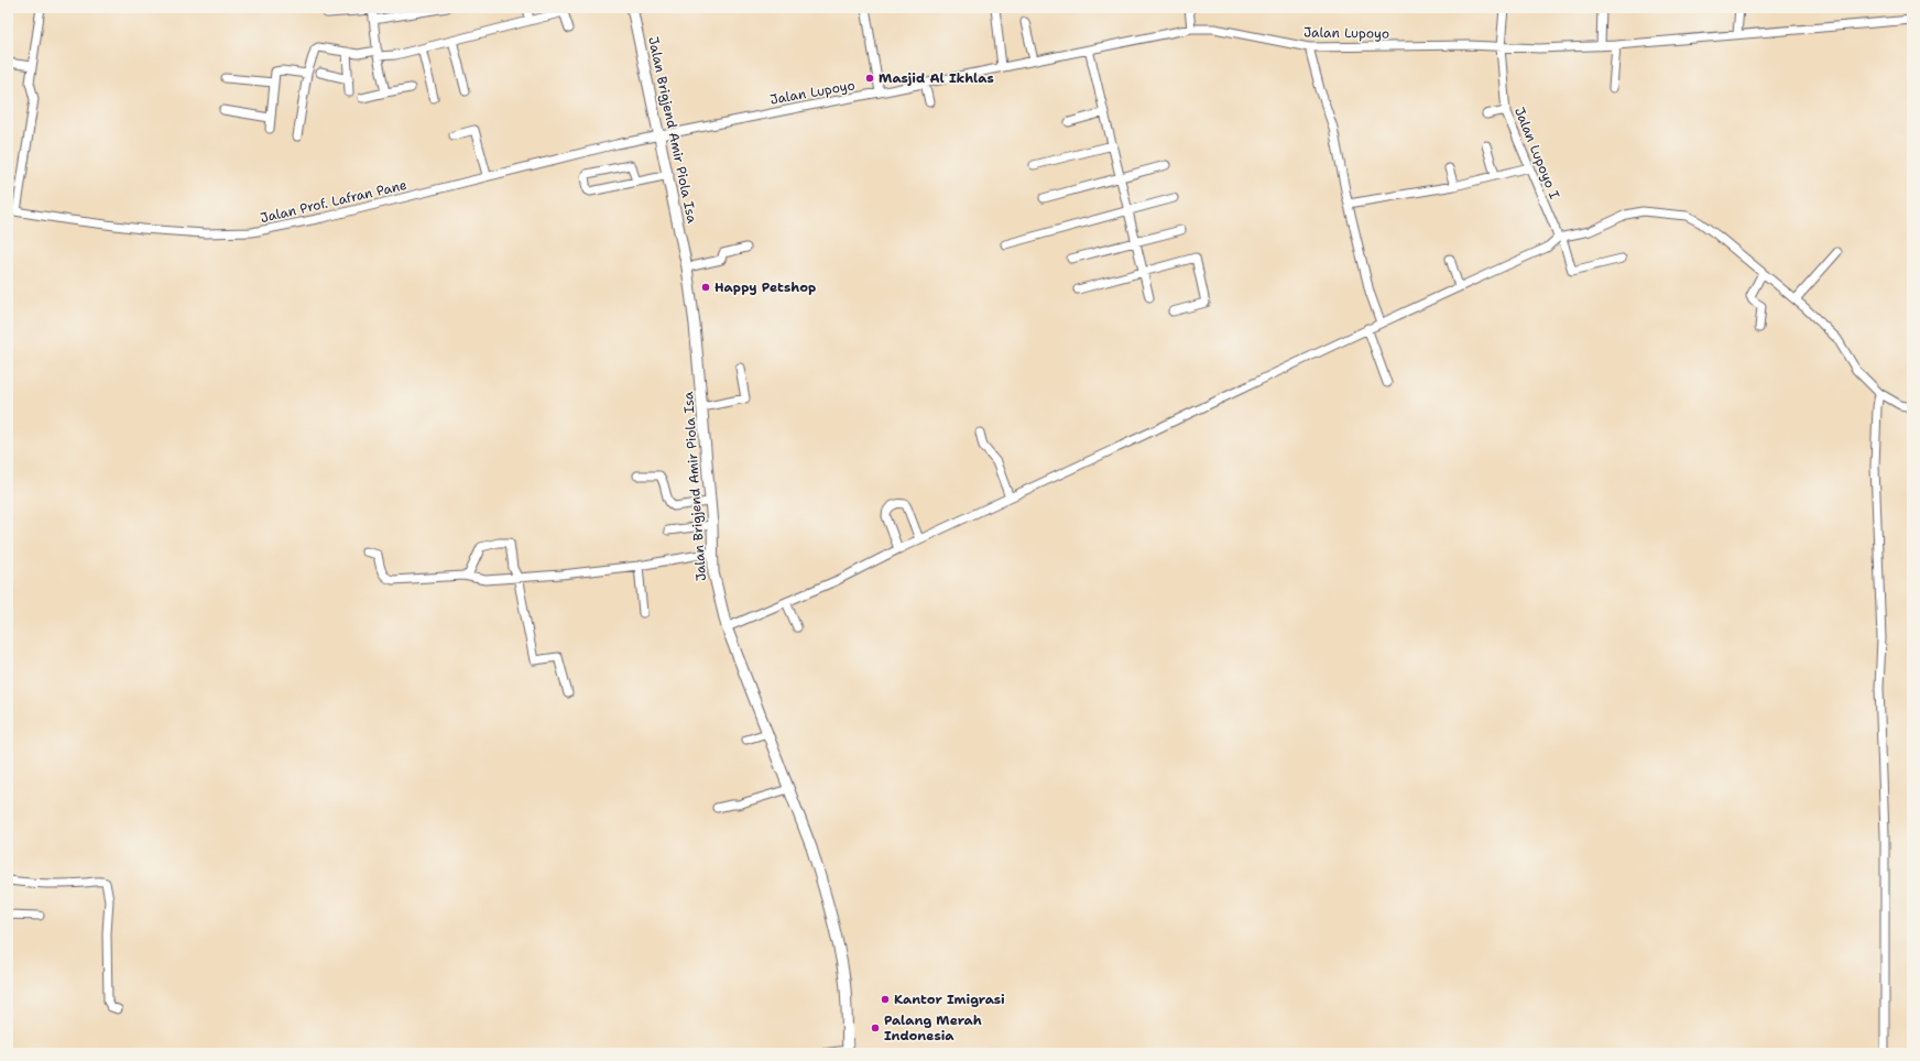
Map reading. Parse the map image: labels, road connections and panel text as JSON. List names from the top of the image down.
{
  "streets": {
    "main road": ["Jalan Brigjend Amir Piola Isa"],
    "street": ["Jalan Lupoyo", "Jalan Lupoyo I", "Jalan Prof. Lafran Pane"]
  },
  "crossings": [
    ["Jalan Lupoyo", "Jalan Brigjend Amir Piola Isa"],
    ["Jalan Lupoyo", "Jalan Lupoyo I"],
    ["Jalan Lupoyo", "Jalan Prof. Lafran Pane"],
    ["Jalan Brigjend Amir Piola Isa", "Jalan Prof. Lafran Pane"]
  ],
  "places": [
    "Masjid Al Ikhlas",
    "Happy Petshop",
    "Kantor Imigrasi",
    "Palang Merah Indonesia"
  ]
}
